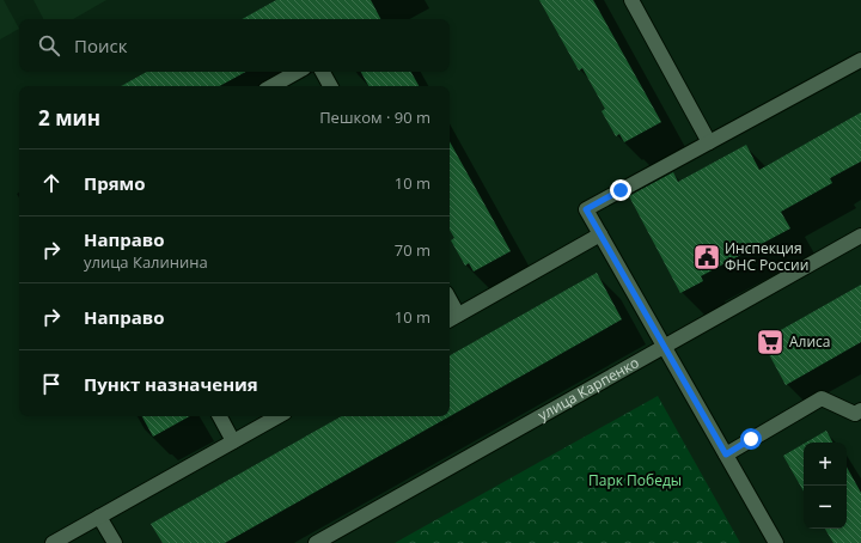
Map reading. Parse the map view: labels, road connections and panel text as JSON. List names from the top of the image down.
{
  "streets": {
    "street": ["улица Карпенко"]
  },
  "parks": ["Парк Победы"],
  "places": {
    "public building": ["Инспекция ФНС России"],
    "supermarket": ["Алиса"]
  },
  "page": {
    "search": "Поиск",
    "heading": ["2 мин", "Пешком · 90 m"],
    "list": [
      ["Прямо", "10 m"],
      ["Направо", "улица Калинина", "70 m"],
      ["Направо", "10 m"],
      "Пункт назначения"
    ],
    "map_buttons": ["+", "−"]
  }
}
